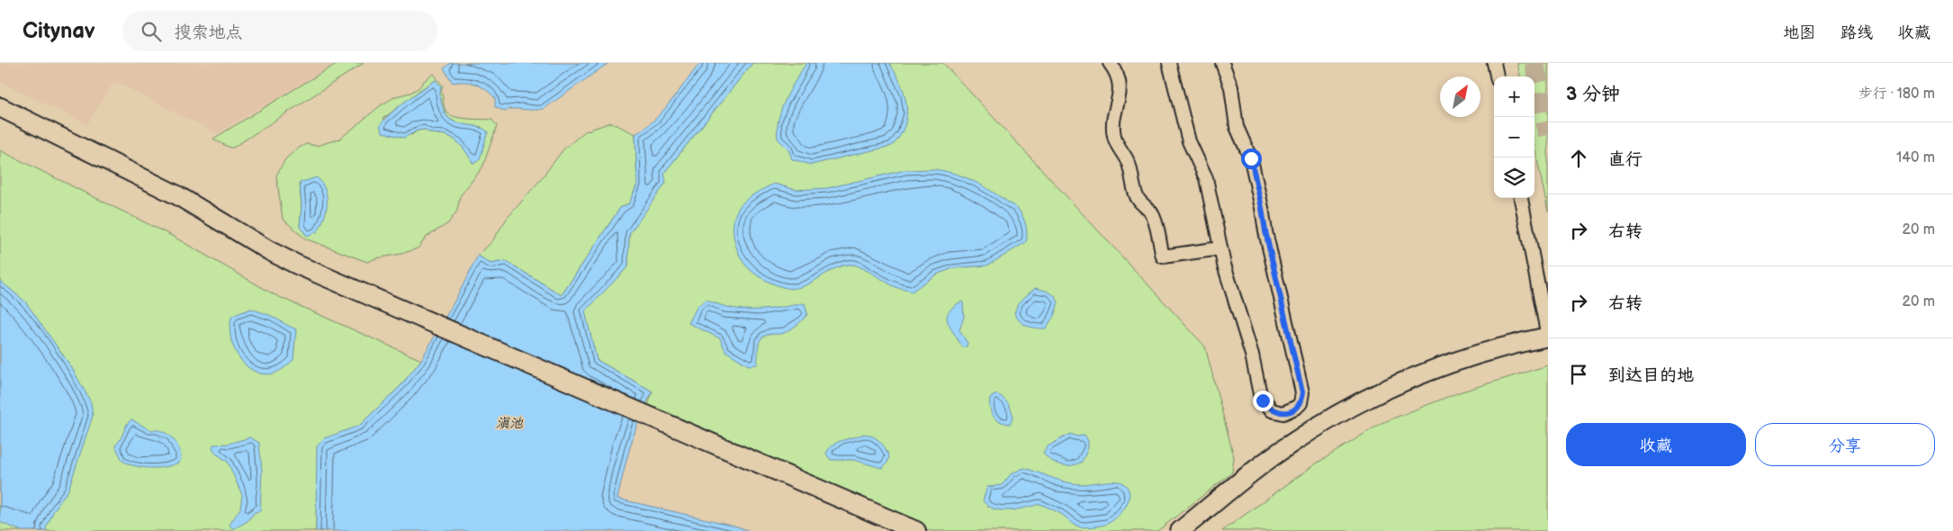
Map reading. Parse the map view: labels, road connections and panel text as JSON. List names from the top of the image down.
{
  "water": ["滇池"],
  "north": "top right",
  "page": {
    "header": "Citynav",
    "search": "搜索地点",
    "nav": ["地图", "路线", "收藏"],
    "heading": ["3 分钟", "步行 · 180 m"],
    "map_buttons": ["+", "−"],
    "list": [
      ["直行", "140 m"],
      ["右转", "20 m"],
      ["右转", "20 m"],
      "到达目的地"
    ],
    "buttons": ["收藏", "分享"]
  }
}
